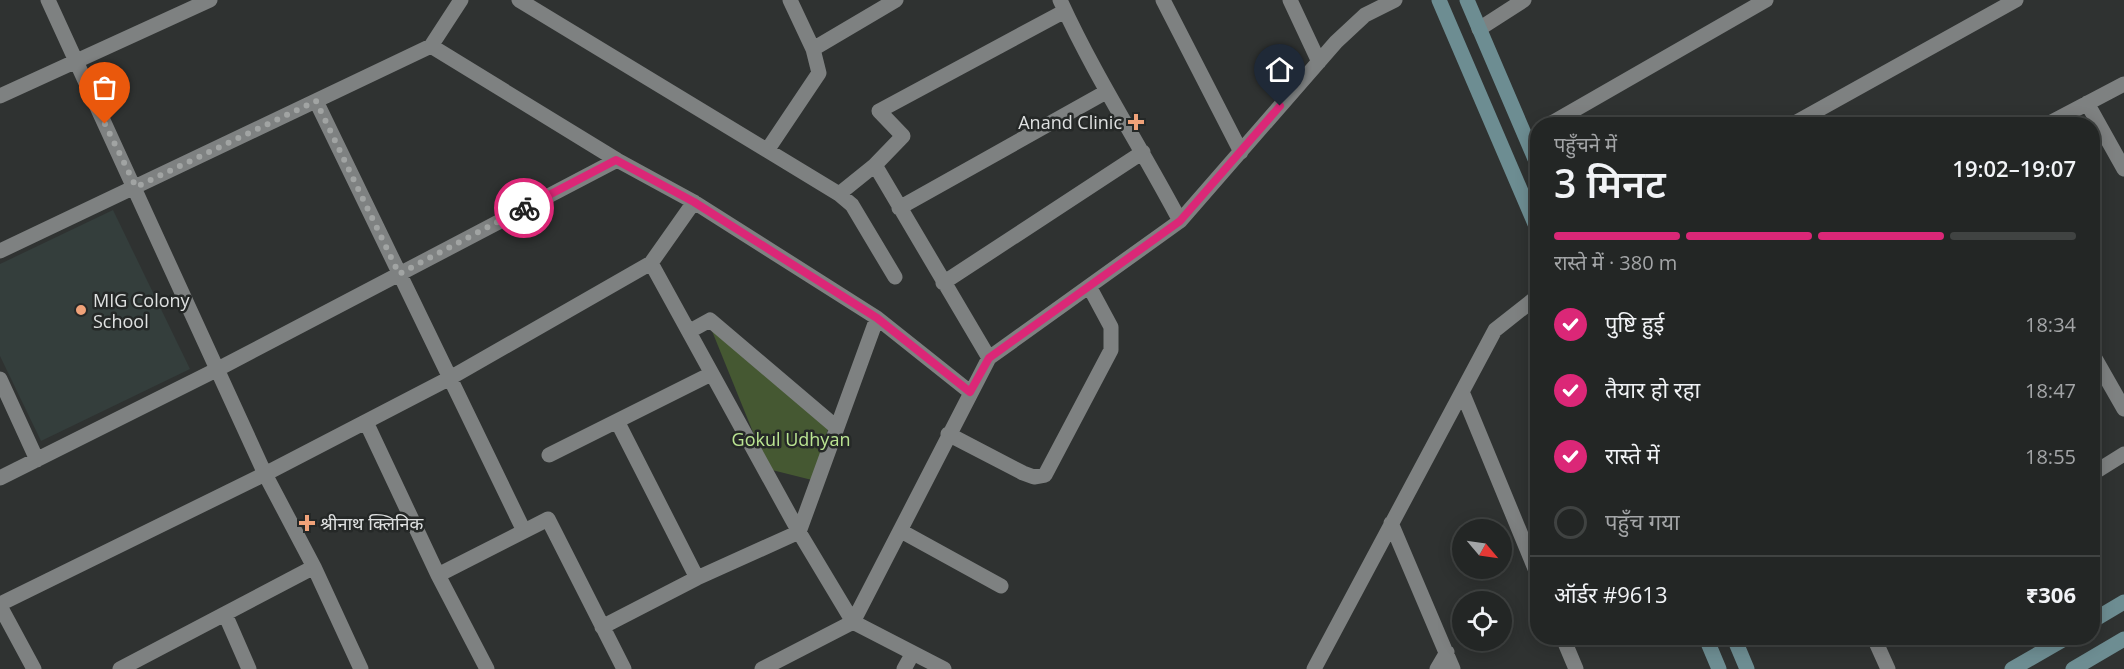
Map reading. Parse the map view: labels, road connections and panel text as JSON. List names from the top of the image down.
{
  "parks": ["Gokul Udhyan"],
  "places": {
    "health": ["Anand Clinic", "श्रीनाथ क्लिनिक"],
    "other": ["MIG Colony School"]
  },
  "north": "bottom right",
  "page": {
    "heading": ["3 मिनट", "पहुँचने में", "19:02–19:07"],
    "panel": ["ऑर्डर #9613", "₹306"],
    "bar": "रास्ते में · 380 m",
    "list": [
      ["पुष्टि हुई", "18:34"],
      ["तैयार हो रहा", "18:47"],
      ["रास्ते में", "18:55"],
      "पहुँच गया"
    ]
  }
}
